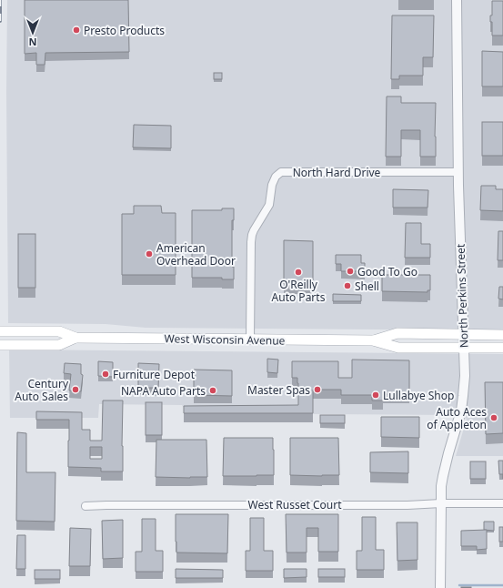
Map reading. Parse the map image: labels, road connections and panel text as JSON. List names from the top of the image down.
{
  "streets": {
    "main road": ["West Wisconsin Avenue"],
    "street": ["North Hard Drive", "North Perkins Street", "West Russet Court"]
  },
  "crossings": [
    ["North Hard Drive", "North Perkins Street"],
    ["North Hard Drive", "West Wisconsin Avenue"],
    ["North Perkins Street", "West Wisconsin Avenue"],
    ["North Perkins Street", "West Russet Court"]
  ],
  "places": [
    "Presto Products",
    "American Overhead Door",
    "Good To Go",
    "O'Reilly Auto Parts",
    "Shell",
    "Furniture Depot",
    "Century Auto Sales",
    "Master Spas",
    "NAPA Auto Parts",
    "Lullabye Shop",
    "Auto Aces of Appleton"
  ],
  "north": "bottom"
}
